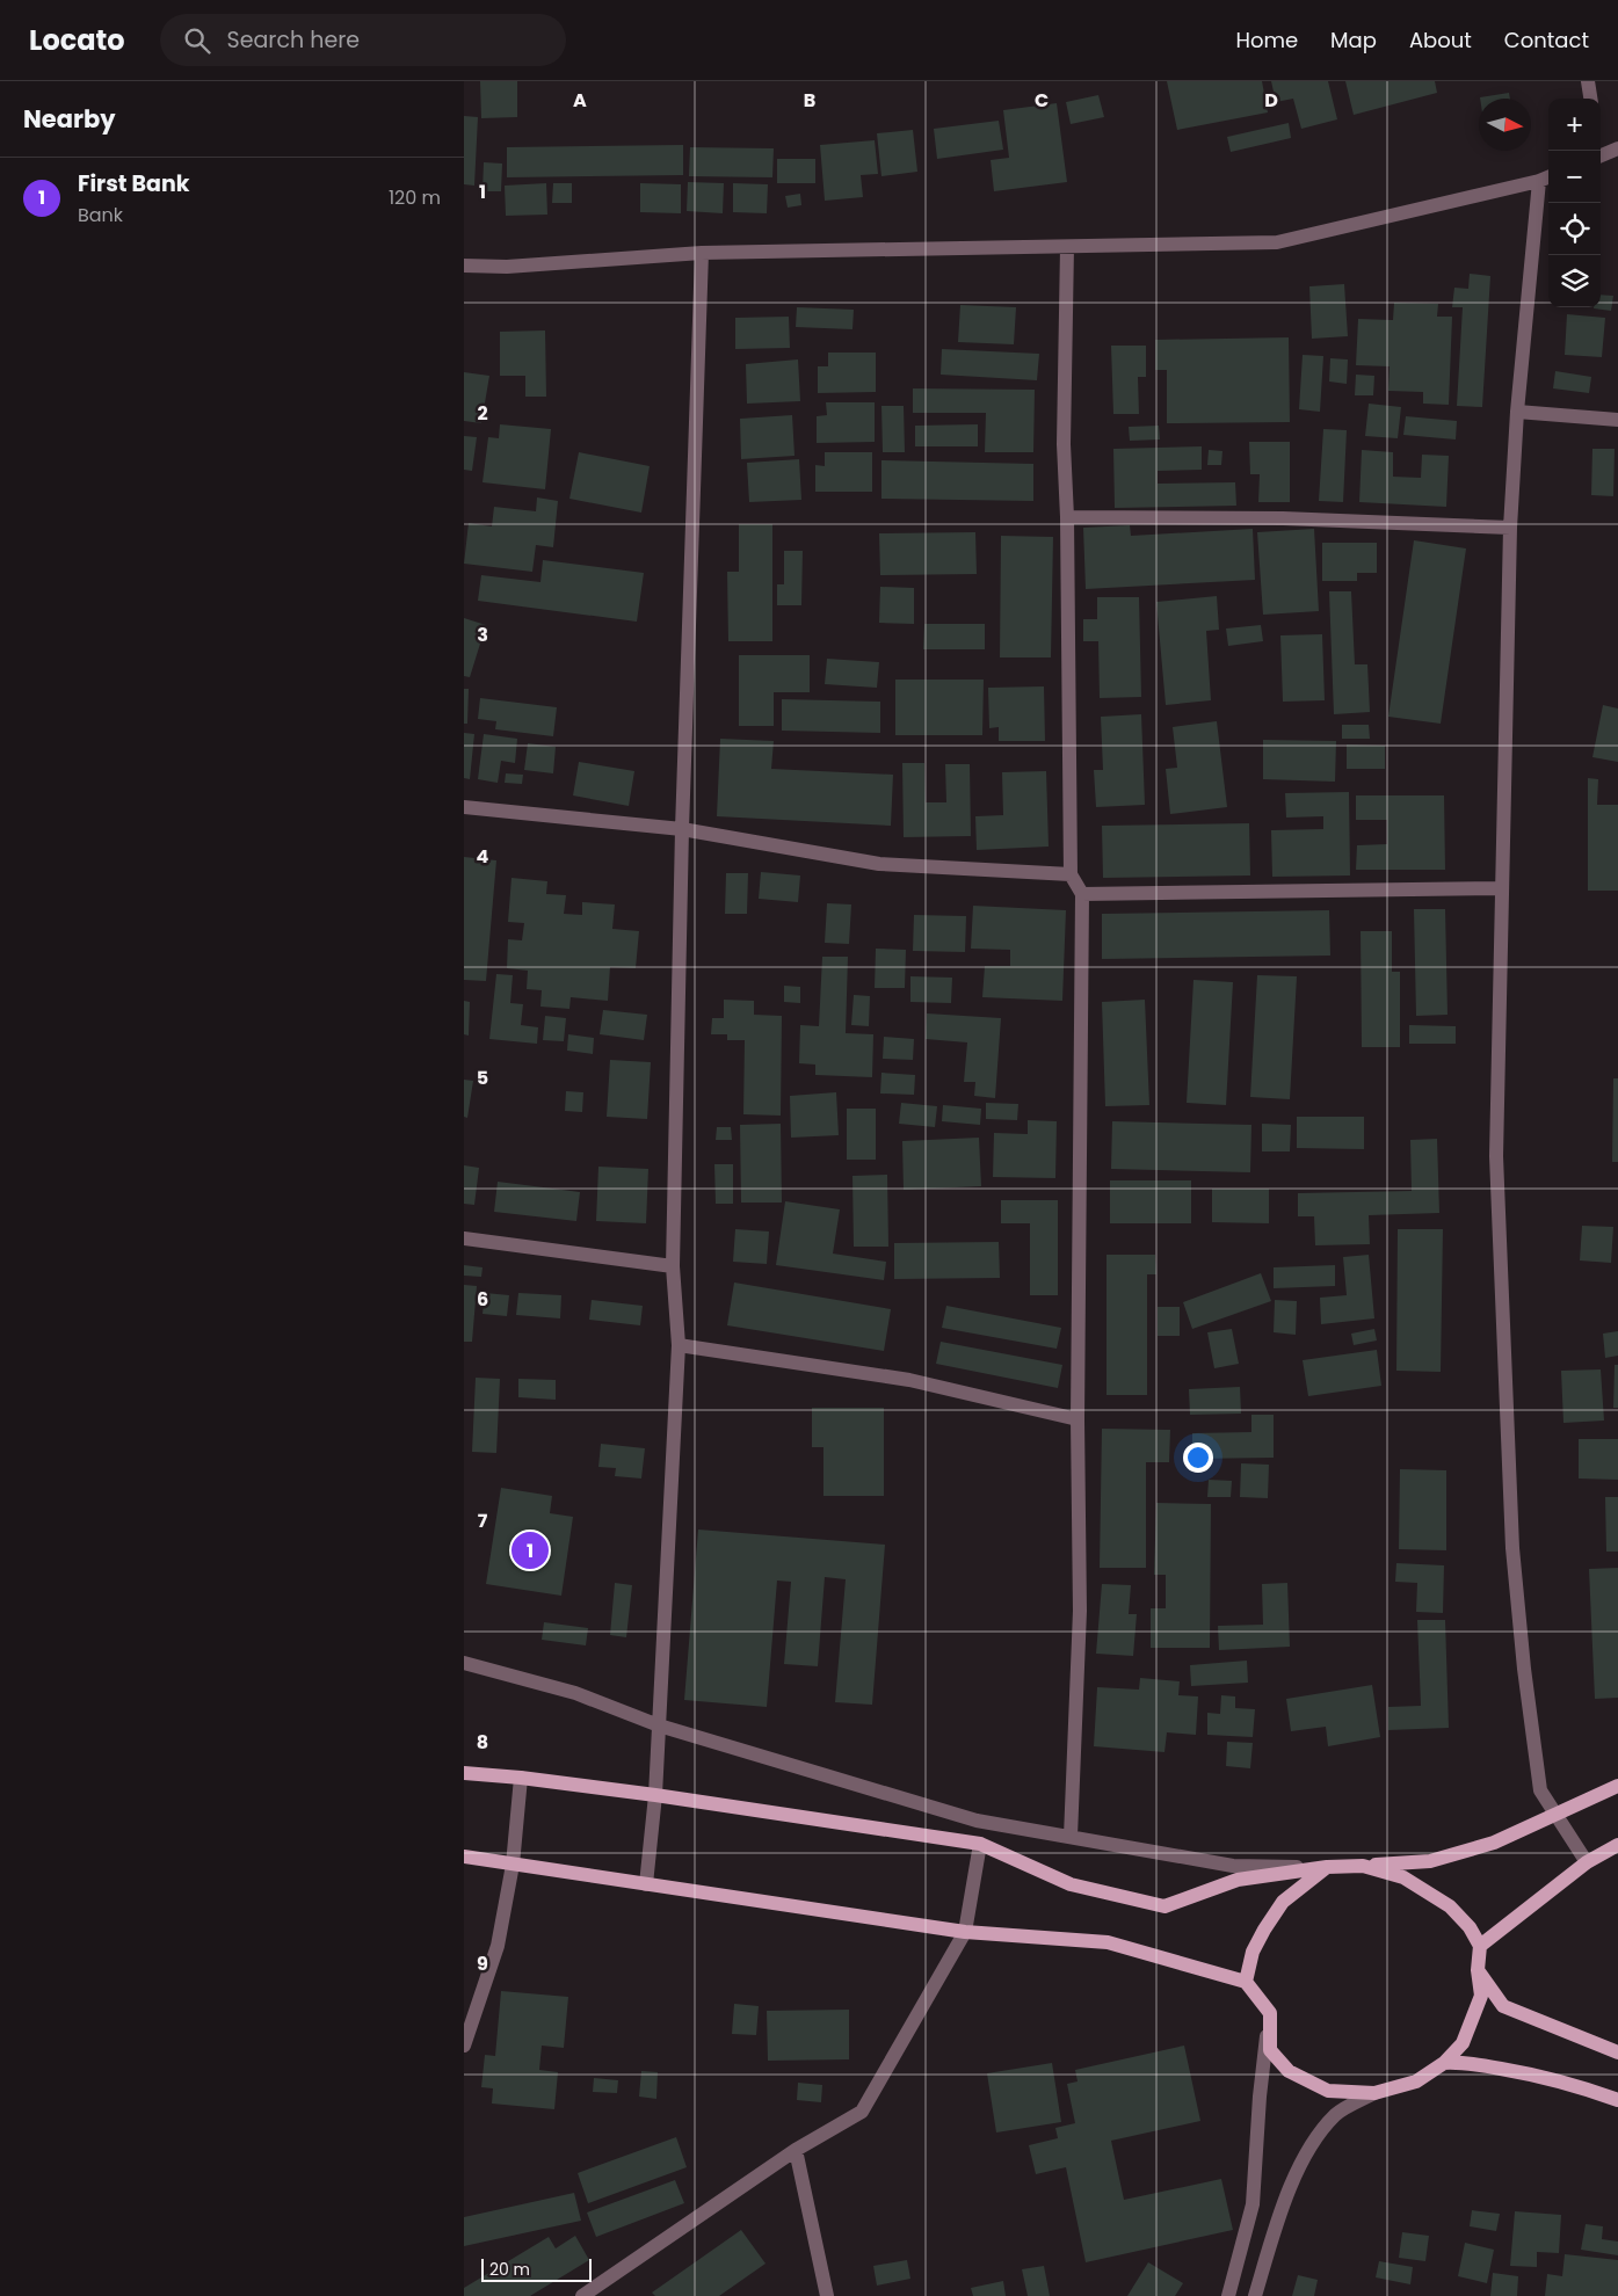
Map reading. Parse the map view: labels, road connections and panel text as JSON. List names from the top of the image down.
{
  "scale_bar": "20 m",
  "north": "right",
  "page": {
    "header": "Locato",
    "search": "Search here",
    "nav": [
      "Home",
      "Map",
      "About",
      "Contact"
    ],
    "heading": "Nearby",
    "map_buttons": ["+", "−"],
    "list": [
      {
        "mark": "1",
        "name": "First Bank",
        "note": "Bank",
        "value": "120 m"
      }
    ],
    "pins": "1",
    "scale": "20 m"
  },
  "grid": {
    "columns": [
      "A",
      "B",
      "C",
      "D"
    ],
    "rows": [
      "1",
      "2",
      "3",
      "4",
      "5",
      "6",
      "7",
      "8",
      "9"
    ]
  }
}
